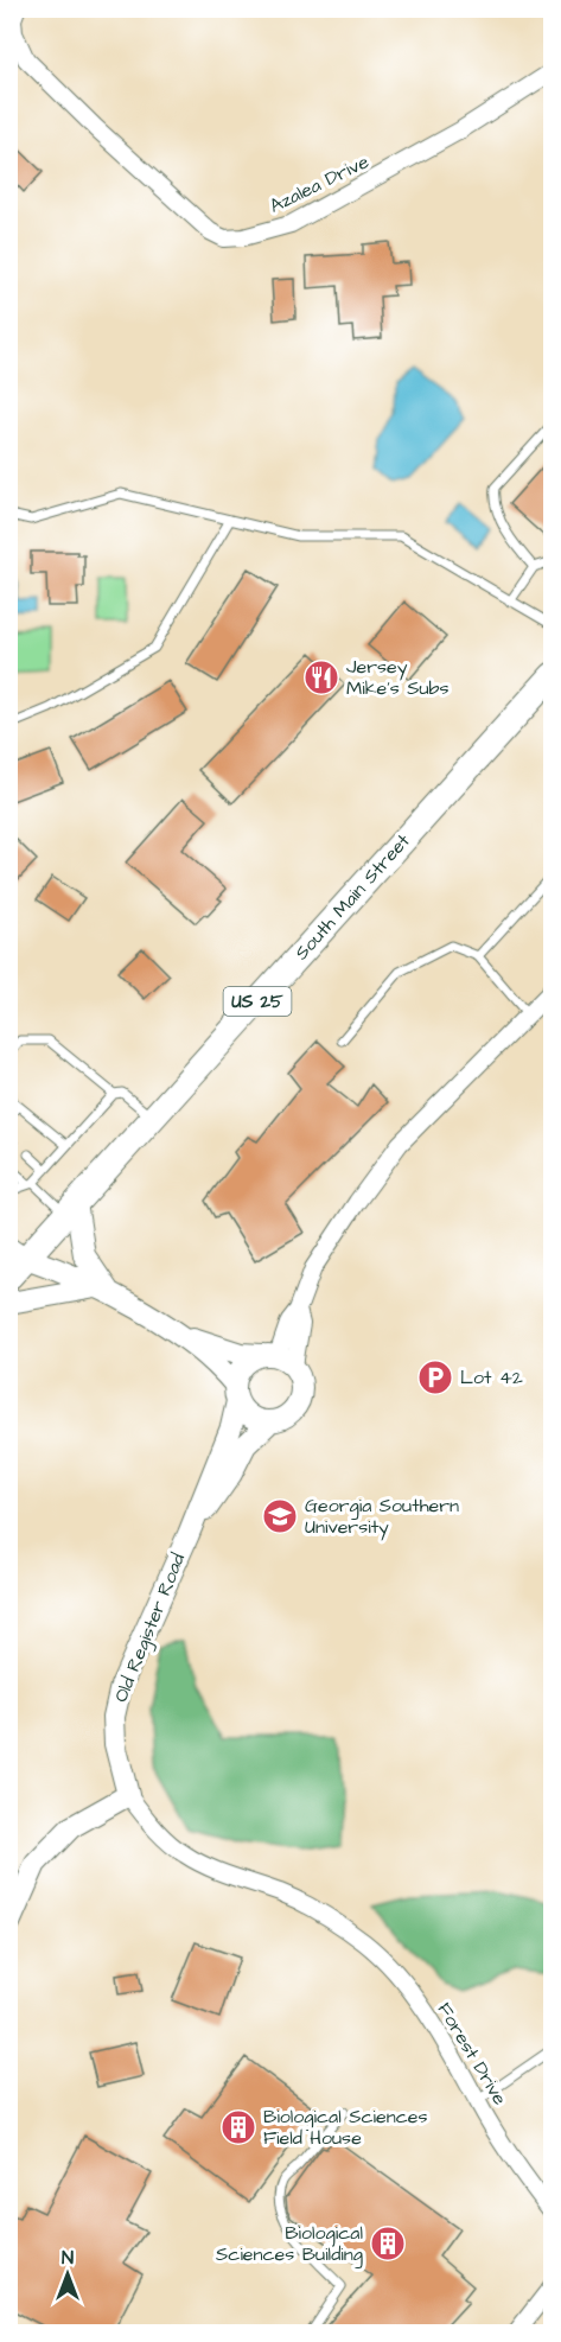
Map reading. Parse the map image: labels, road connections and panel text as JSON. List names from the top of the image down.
{
  "streets": {
    "main road": ["South Main Street", "US 25"],
    "street": ["Azalea Drive", "Old Register Road", "Forest Drive"]
  },
  "crossings": [
    ["Old Register Road", "Forest Drive"]
  ],
  "places": {
    "restaurant": ["Jersey Mike's Subs"],
    "parking": ["Lot 42"],
    "school or university": ["Georgia Southern University"],
    "building": ["Biological Sciences Field House", "Biological Sciences Building"]
  },
  "north": "top"
}
